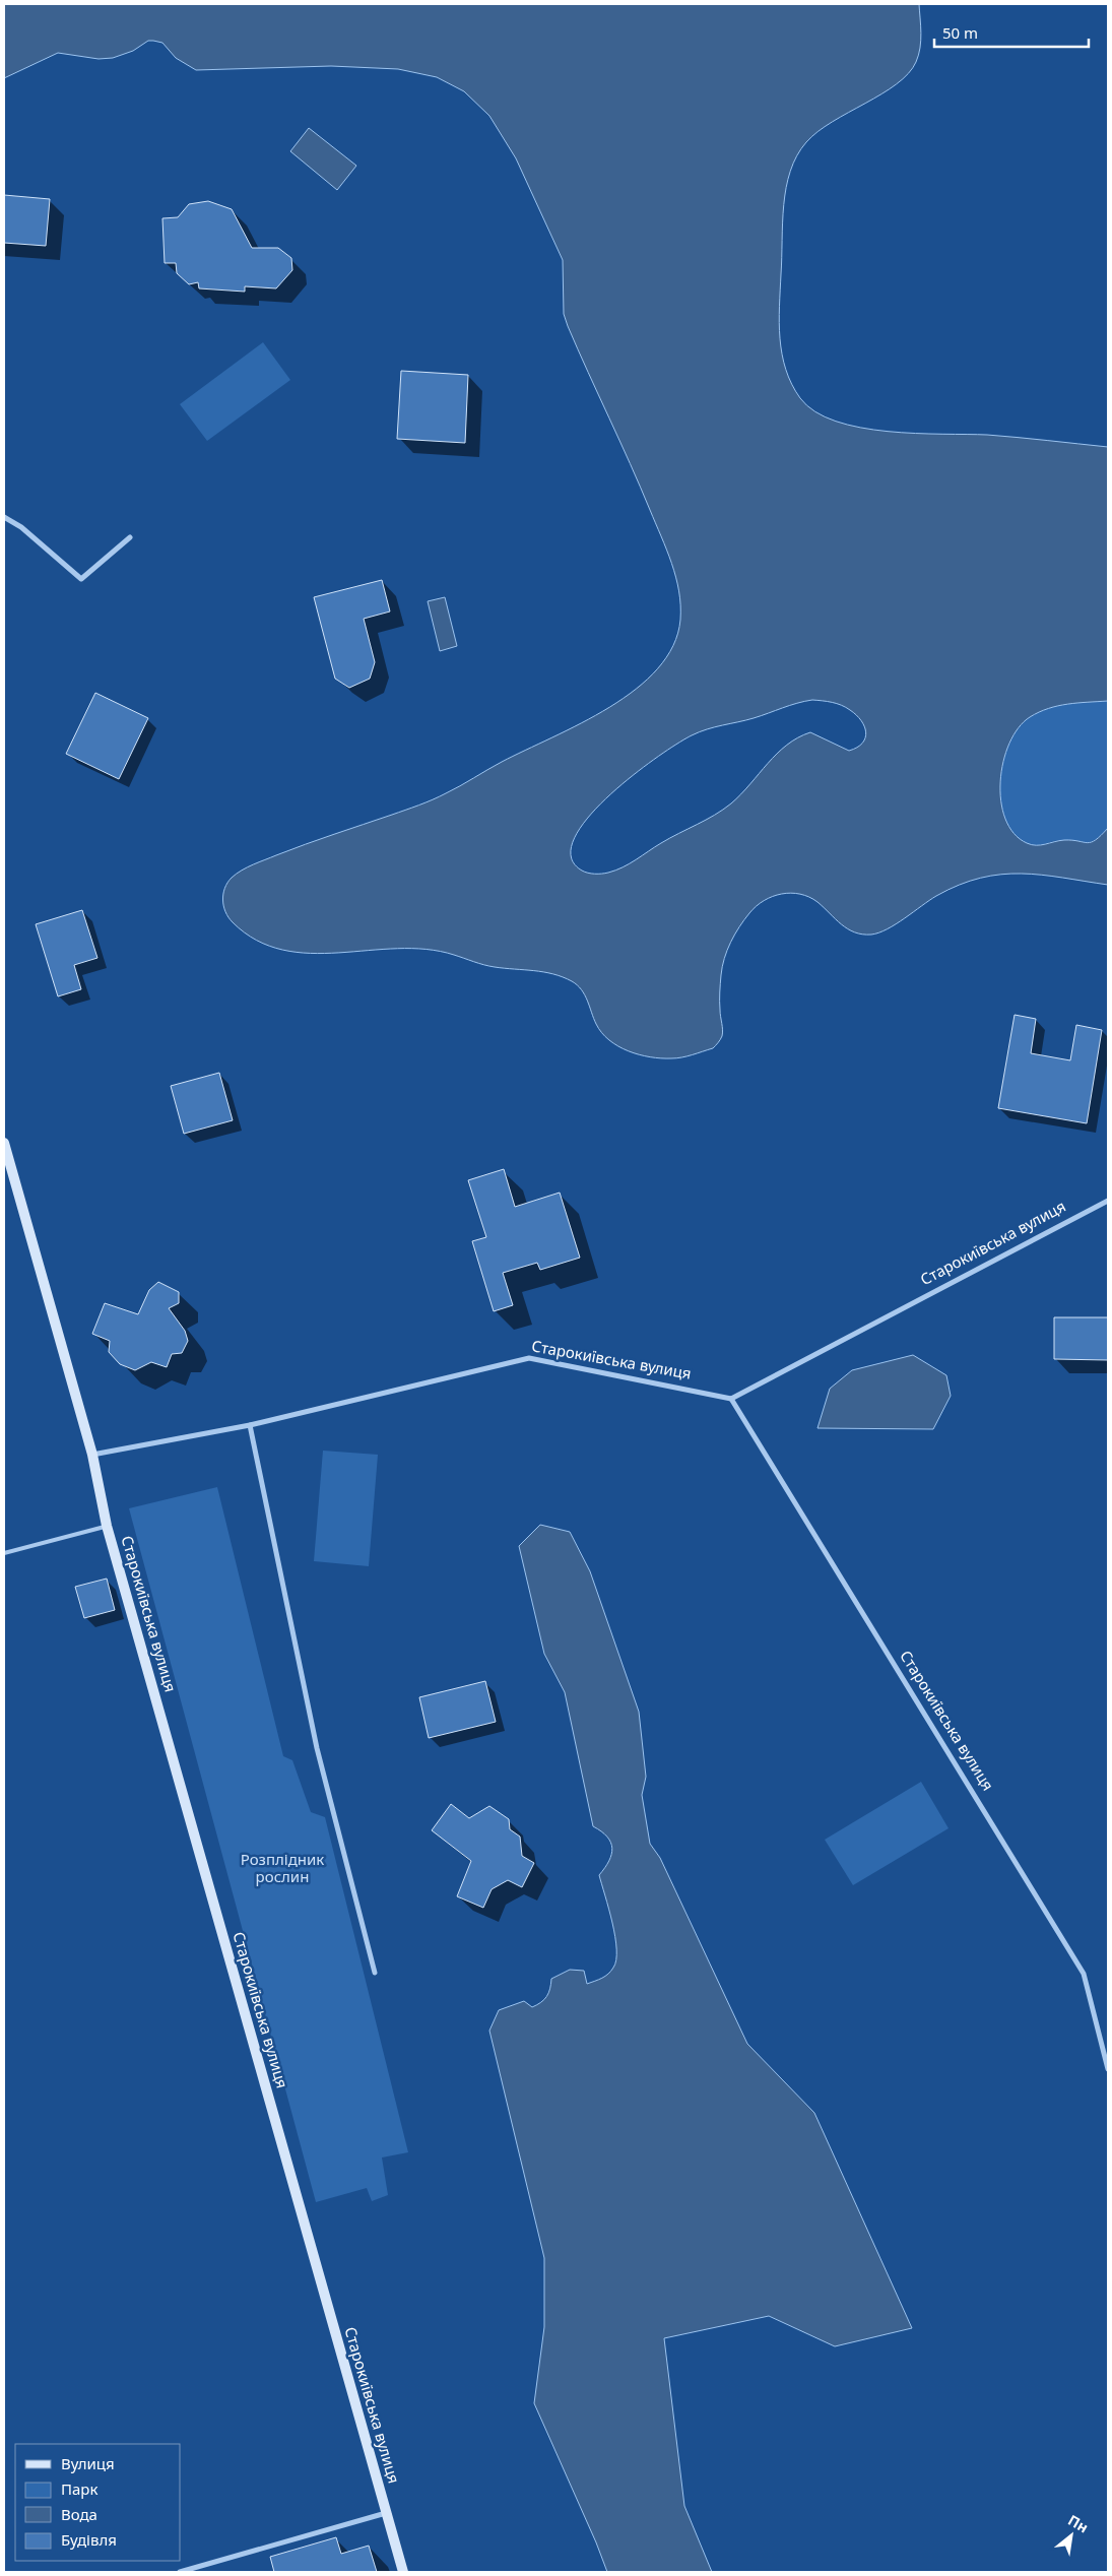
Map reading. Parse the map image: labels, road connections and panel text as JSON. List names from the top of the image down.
{
  "streets": {
    "street": ["Старокиївська вулиця"]
  },
  "parks": ["Розплідник рослин"],
  "legend": [
    "Вулиця",
    "Парк",
    "Вода",
    "Будівля"
  ],
  "scale_bar": "50 m",
  "north": "top right"
}
